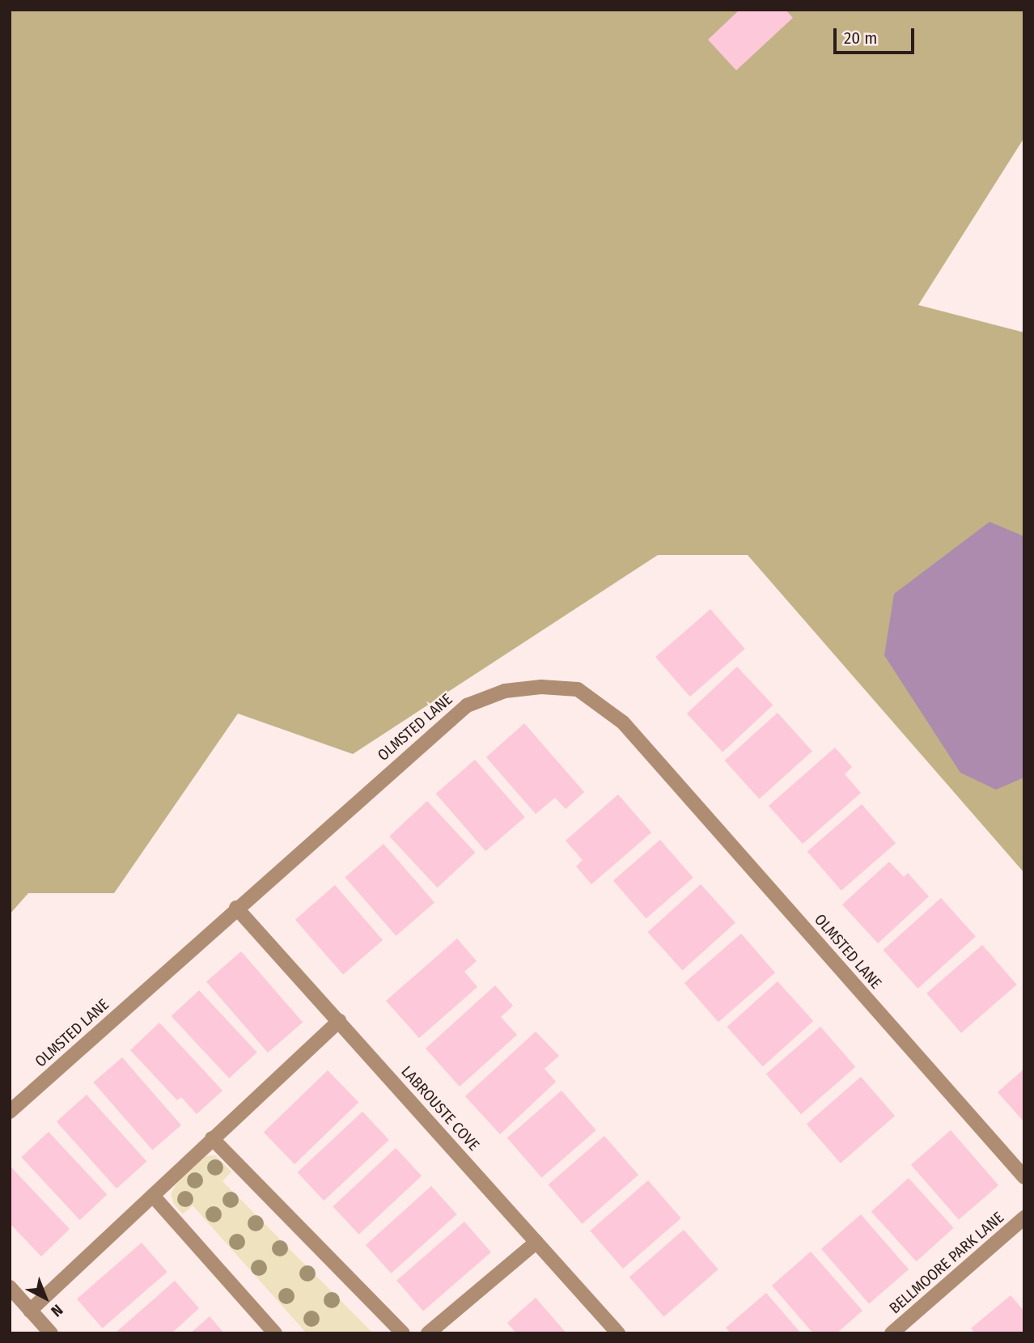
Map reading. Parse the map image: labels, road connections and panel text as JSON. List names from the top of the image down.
{
  "streets": {
    "street": ["OLMSTED LANE", "LABROUSTE COVE", "BELLMOORE PARK LANE"]
  },
  "crossings": [
    ["OLMSTED LANE", "LABROUSTE COVE"]
  ],
  "scale_bar": "20 m",
  "north": "bottom right"
}
